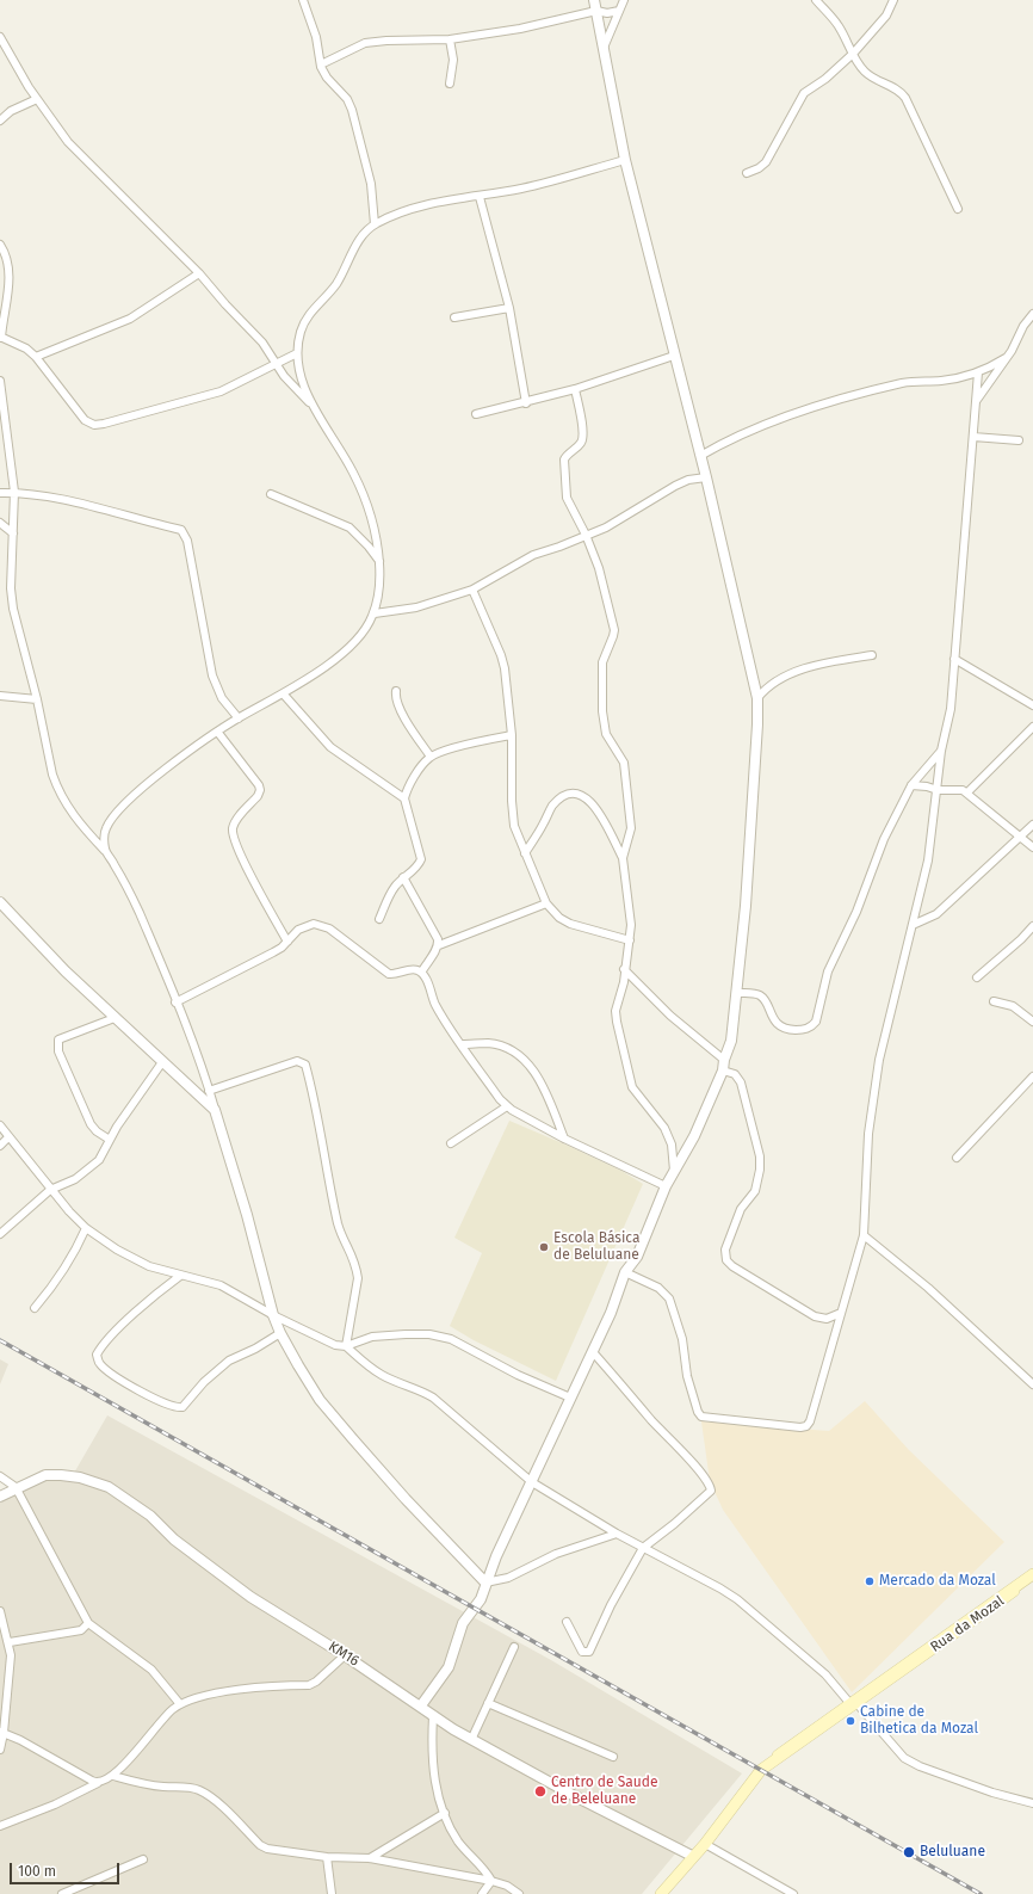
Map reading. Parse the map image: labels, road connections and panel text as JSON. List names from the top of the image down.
{
  "streets": {
    "main road": ["Rua da Mozal"],
    "street": ["KM16"]
  },
  "crossings": [
    ["Rua da Mozal", "KM16"]
  ],
  "places": [
    "Escola Básica de Beluluane",
    "Mercado da Mozal",
    "Cabine de Bilhetica da Mozal",
    "Centro de Saude de Beleluane",
    "Beluluane"
  ],
  "scale_bar": "100 m"
}
